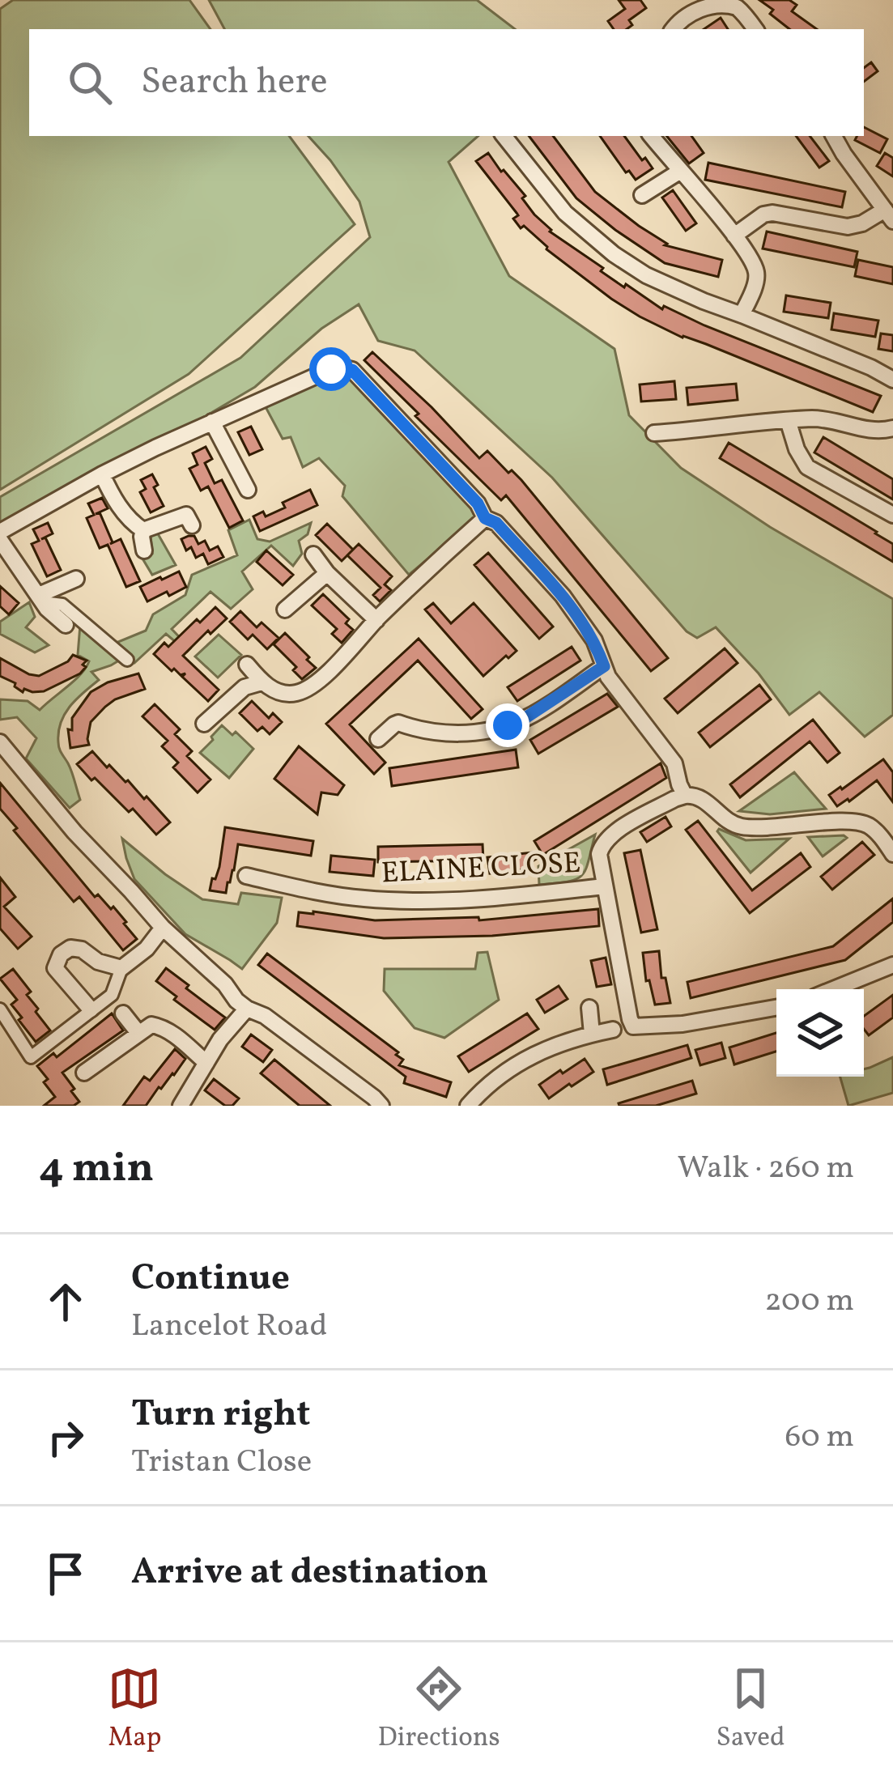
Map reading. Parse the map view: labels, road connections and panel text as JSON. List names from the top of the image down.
{
  "streets": {
    "street": ["ELAINE CLOSE"]
  },
  "page": {
    "search": "Search here",
    "heading": ["4 min", "Walk · 260 m"],
    "list": [
      ["Continue", "Lancelot Road", "200 m"],
      ["Turn right", "Tristan Close", "60 m"],
      "Arrive at destination"
    ],
    "nav": ["Map", "Directions", "Saved"]
  }
}
